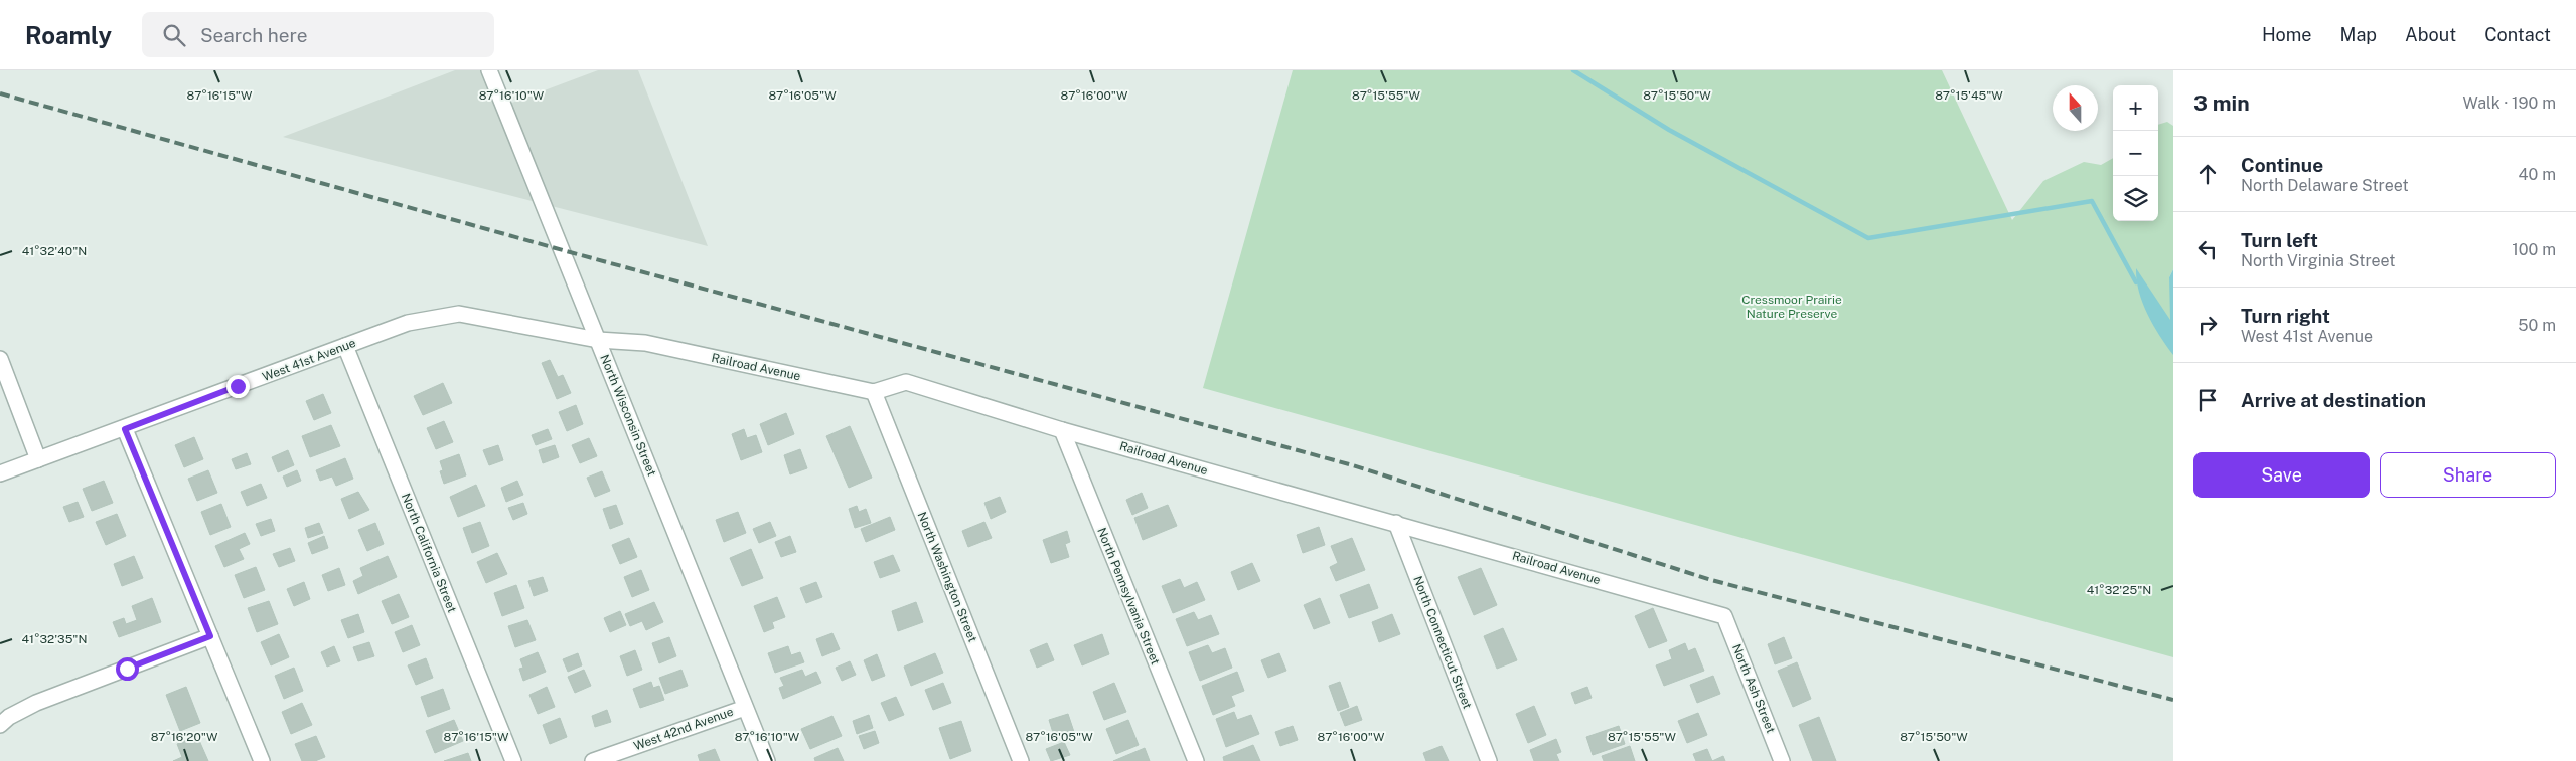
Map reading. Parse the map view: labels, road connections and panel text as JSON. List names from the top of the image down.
{
  "streets": {
    "street": [
      "West 41st Avenue",
      "Railroad Avenue",
      "North Wisconsin Street",
      "North California Street",
      "North Washington Street",
      "North Pennsylvania Street",
      "North Connecticut Street",
      "North Ash Street",
      "West 42nd Avenue"
    ]
  },
  "crossings": [
    ["West 41st Avenue", "Railroad Avenue"],
    ["West 41st Avenue", "North Wisconsin Street"],
    ["West 41st Avenue", "North California Street"],
    ["Railroad Avenue", "North Wisconsin Street"],
    ["Railroad Avenue", "North Washington Street"],
    ["Railroad Avenue", "North Pennsylvania Street"],
    ["Railroad Avenue", "North Connecticut Street"],
    ["Railroad Avenue", "North Ash Street"],
    ["North Wisconsin Street", "West 42nd Avenue"]
  ],
  "parks": ["Cressmoor Prairie Nature Preserve"],
  "north": "top",
  "page": {
    "header": "Roamly",
    "search": "Search here",
    "nav": [
      "Home",
      "Map",
      "About",
      "Contact"
    ],
    "heading": ["3 min", "Walk · 190 m"],
    "map_buttons": ["+", "−"],
    "list": [
      ["Continue", "North Delaware Street", "40 m"],
      ["Turn left", "North Virginia Street", "100 m"],
      ["Turn right", "West 41st Avenue", "50 m"],
      "Arrive at destination"
    ],
    "buttons": ["Save", "Share"]
  },
  "coordinates": [
    "87°16'15\"W",
    "87°16'10\"W",
    "87°16'05\"W",
    "87°16'00\"W",
    "87°15'55\"W",
    "87°15'50\"W",
    "87°15'45\"W",
    "41°32'40\"N",
    "41°32'25\"N",
    "41°32'35\"N",
    "87°16'20\"W"
  ]
}
